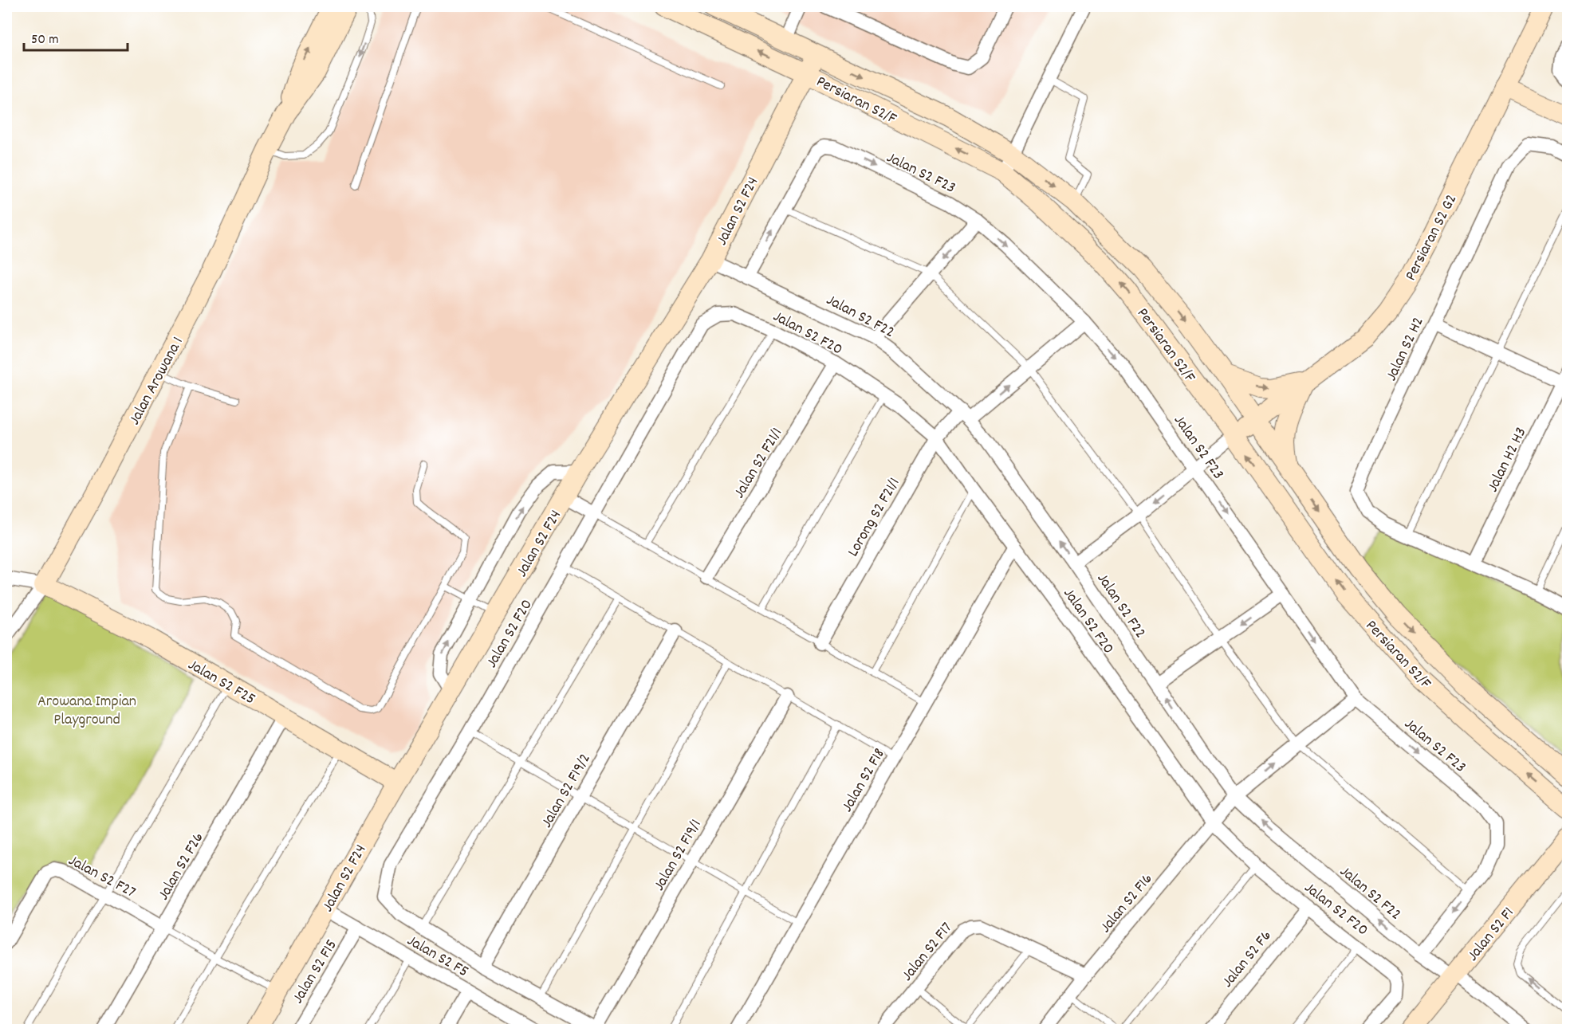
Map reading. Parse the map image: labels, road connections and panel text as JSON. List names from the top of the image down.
{
  "streets": {
    "street": [
      "Persiaran S2/F",
      "Jalan S2 F23",
      "Jalan S2 F24",
      "Persiaran S2 G2",
      "Jalan S2 F22",
      "Jalan S2 F20",
      "Jalan S2 H2",
      "Jalan Arowana 1",
      "Jalan H2 H3",
      "Jalan S2 F21/1",
      "Lorong S2 F21/1",
      "Jalan S2 F25",
      "Jalan S2 F18",
      "Jalan S2 F19/2",
      "Jalan S2 F19/1",
      "Jalan S2 F26",
      "Jalan S2 F27",
      "Jalan S2 F16",
      "Jalan S2 F1",
      "Jalan S2 F17",
      "Jalan S2 F5",
      "Jalan S2 F6",
      "Jalan S2 F15"
    ]
  },
  "crossings": [
    ["Persiaran S2/F", "Jalan S2 F24"],
    ["Persiaran S2/F", "Persiaran S2 G2"],
    ["Jalan S2 F23", "Jalan S2 F22"],
    ["Jalan S2 F23", "Lorong S2 F21/1"],
    ["Jalan S2 F23", "Jalan S2 F16"],
    ["Jalan S2 F24", "Jalan S2 F22"],
    ["Jalan S2 F24", "Jalan S2 F25"],
    ["Jalan S2 F24", "Jalan S2 F5"],
    ["Jalan S2 F22", "Lorong S2 F21/1"],
    ["Jalan S2 F22", "Jalan S2 F16"],
    ["Jalan S2 F22", "Jalan S2 F1"],
    ["Jalan S2 F20", "Jalan S2 F21/1"],
    ["Jalan S2 F20", "Lorong S2 F21/1"],
    ["Jalan S2 F20", "Jalan S2 F18"],
    ["Jalan S2 F20", "Jalan S2 F19/2"],
    ["Jalan S2 F20", "Jalan S2 F19/1"],
    ["Jalan S2 F20", "Jalan S2 F16"],
    ["Jalan S2 F20", "Jalan S2 F6"],
    ["Jalan Arowana 1", "Jalan S2 F25"],
    ["Jalan S2 F25", "Jalan S2 F26"],
    ["Jalan S2 F26", "Jalan S2 F27"],
    ["Jalan S2 F16", "Jalan S2 F17"],
    ["Jalan S2 F5", "Jalan S2 F15"]
  ],
  "one_way": ["Jalan S2 F22"],
  "parks": ["Arowana Impian Playground"],
  "scale_bar": "50 m"
}
